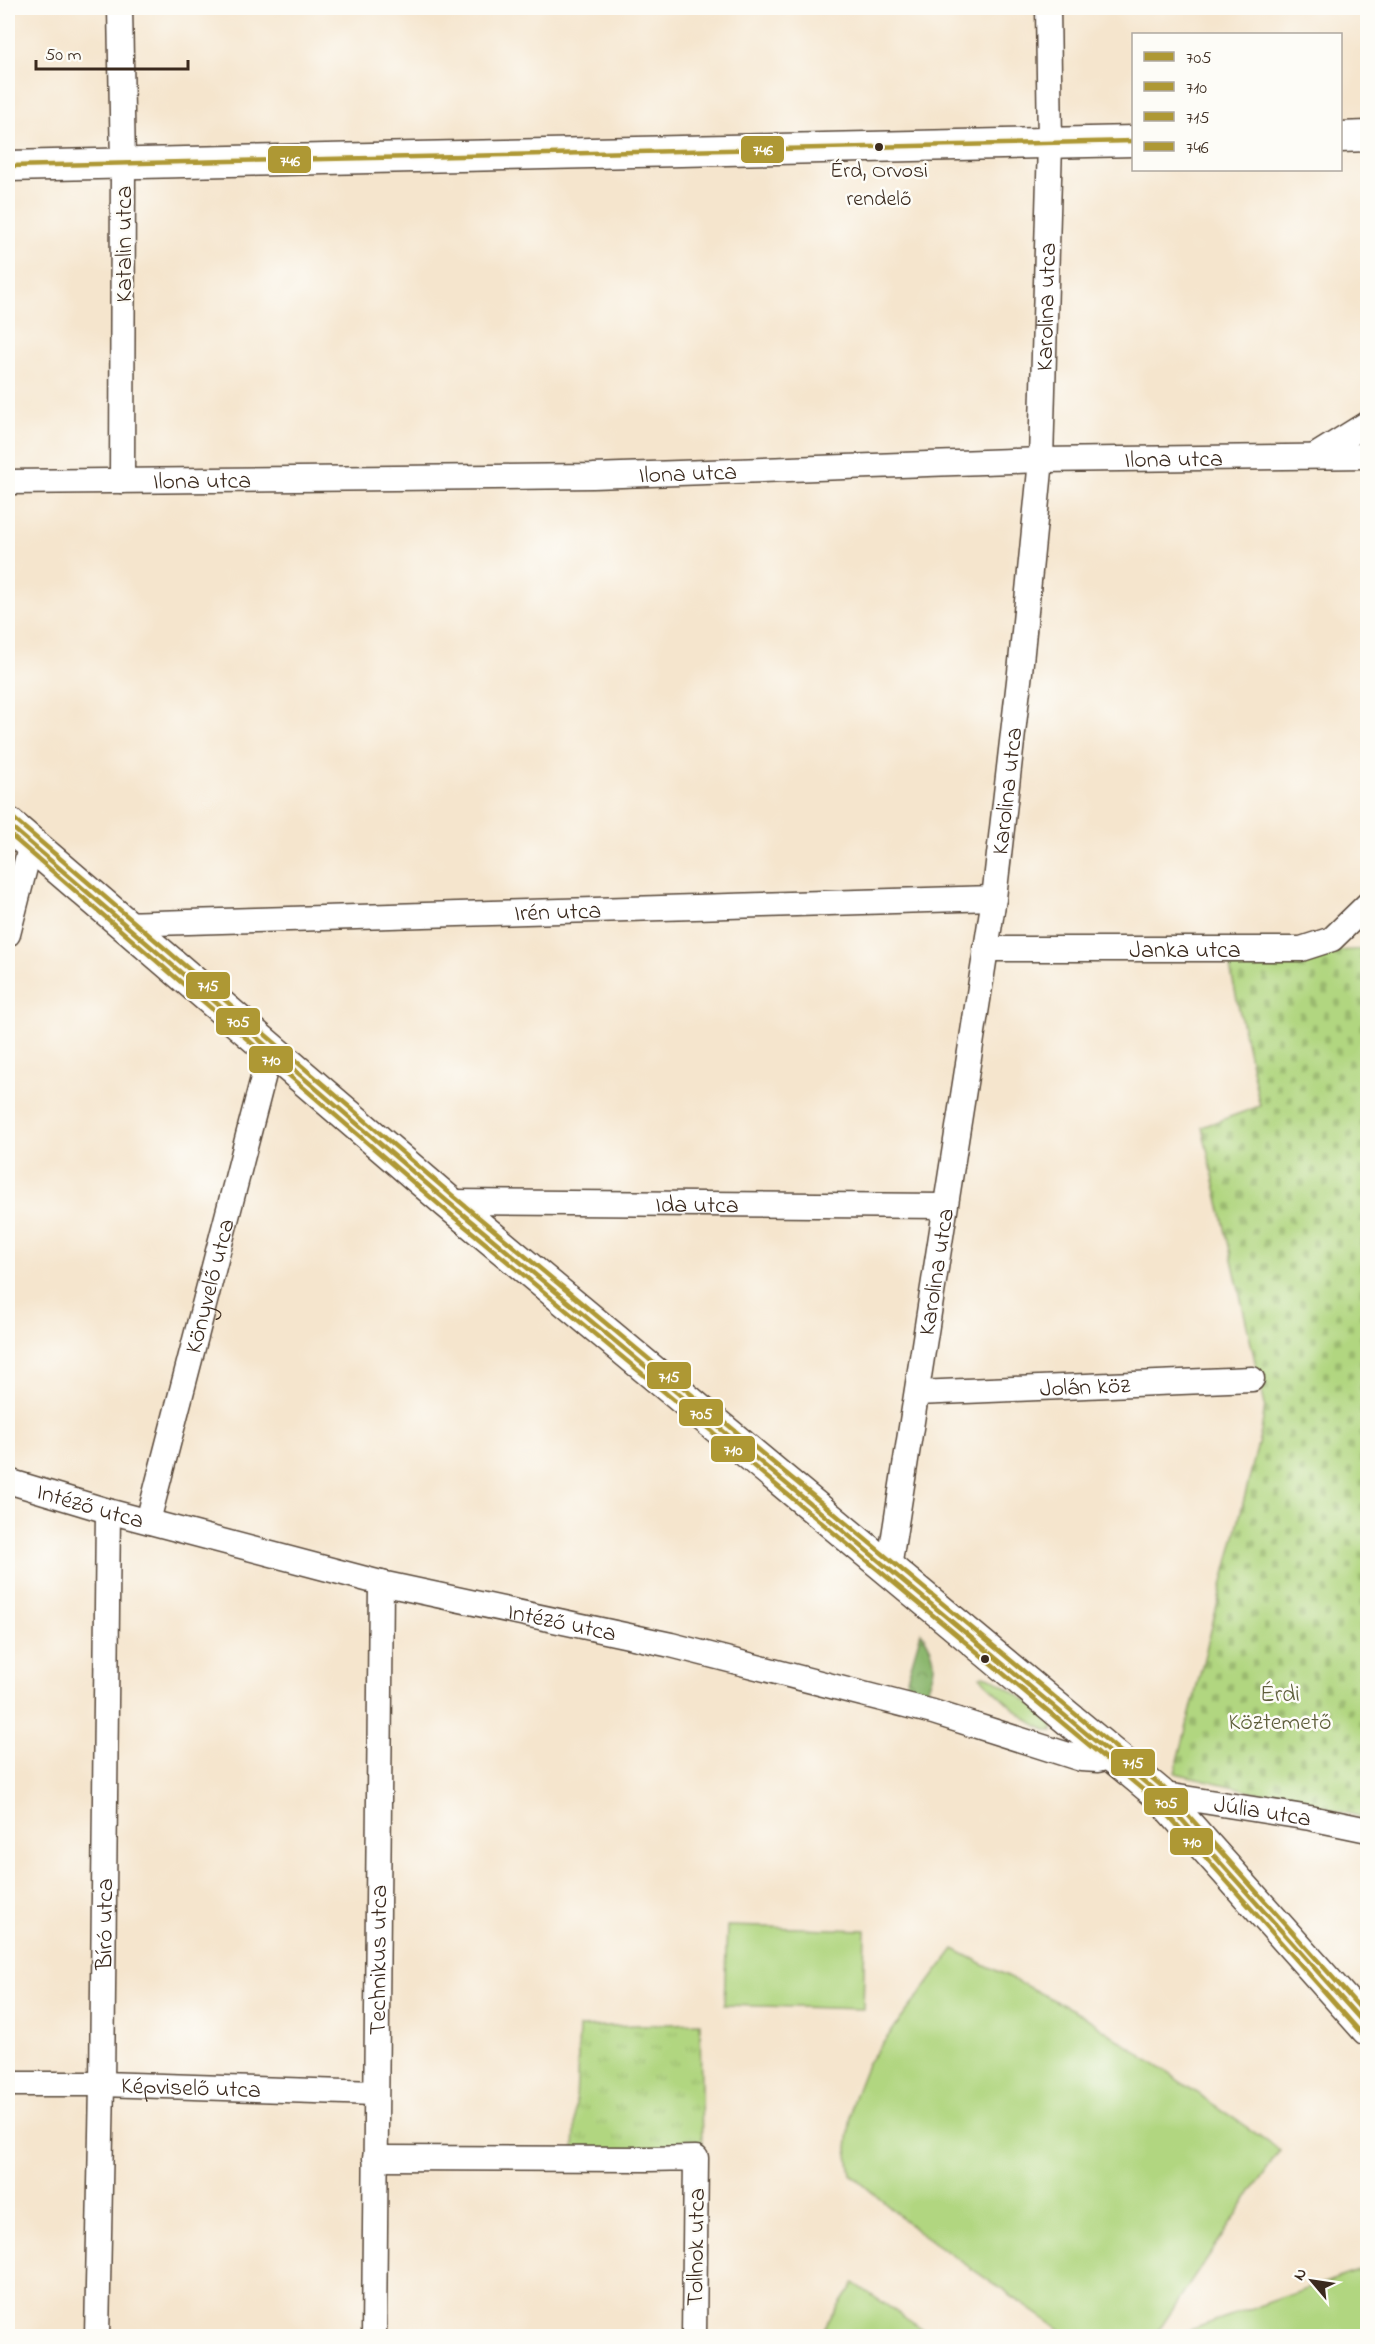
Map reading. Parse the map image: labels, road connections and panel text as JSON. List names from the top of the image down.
{
  "streets": {
    "street": [
      "Katalin utca",
      "Karolina utca",
      "Ilona utca",
      "Irén utca",
      "Janka utca",
      "Ida utca",
      "Könyvelő utca",
      "Jolán köz",
      "Intéző utca",
      "Júlia utca",
      "Bíró utca",
      "Technikus utca",
      "Képviselő utca",
      "Tollnok utca"
    ]
  },
  "crossings": [
    ["Katalin utca", "Ilona utca"],
    ["Karolina utca", "Ilona utca"],
    ["Karolina utca", "Irén utca"],
    ["Karolina utca", "Janka utca"],
    ["Karolina utca", "Ida utca"],
    ["Karolina utca", "Jolán köz"],
    ["Könyvelő utca", "Intéző utca"],
    ["Intéző utca", "Bíró utca"],
    ["Intéző utca", "Technikus utca"],
    ["Bíró utca", "Képviselő utca"],
    ["Technikus utca", "Képviselő utca"],
    ["Technikus utca", "Tollnok utca"]
  ],
  "parks": ["Érdi Köztemető"],
  "places": ["Érd, Orvosi rendelő"],
  "lines": [
    "transit line 746",
    "transit line 715",
    "transit line 705",
    "transit line 710"
  ],
  "legend": [
    "705",
    "710",
    "715",
    "746"
  ],
  "scale_bar": "50 m",
  "north": "top left"
}
